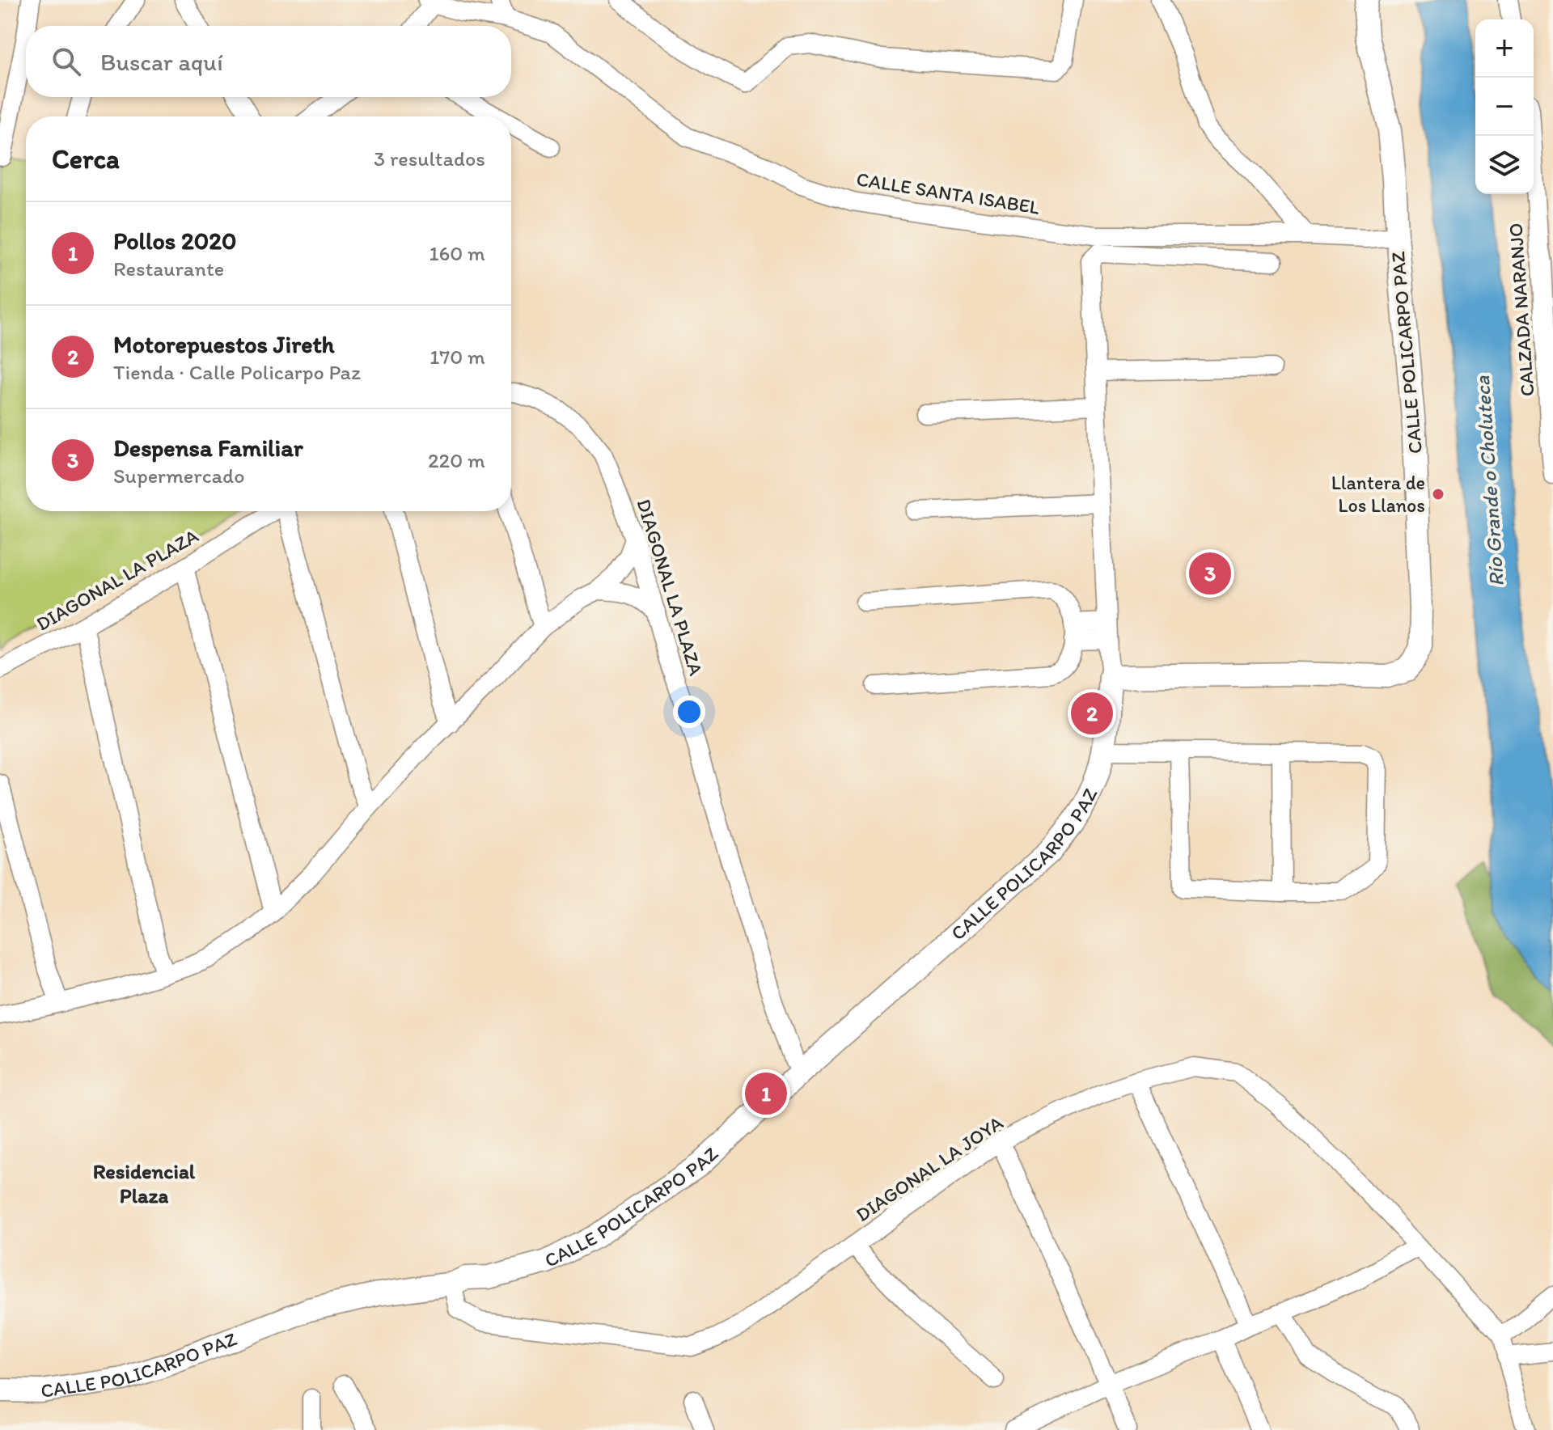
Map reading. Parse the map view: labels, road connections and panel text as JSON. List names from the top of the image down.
{
  "streets": {
    "street": [
      "CALLE SANTA ISABEL",
      "CALZADA NARANJO",
      "CALLE POLICARPO PAZ",
      "DIAGONAL LA PLAZA",
      "DIAGONAL LA JOYA"
    ]
  },
  "crossings": [
    ["CALLE SANTA ISABEL", "CALLE POLICARPO PAZ"],
    ["CALLE POLICARPO PAZ", "DIAGONAL LA PLAZA"],
    ["CALLE POLICARPO PAZ", "DIAGONAL LA JOYA"]
  ],
  "districts": ["Residencial Plaza"],
  "water": ["Río Grande o Choluteca"],
  "places": ["Llantera de Los Llanos"],
  "page": {
    "map_buttons": ["+", "−"],
    "search": "Buscar aquí",
    "heading": ["Cerca", "3 resultados"],
    "list": [
      {
        "mark": "1",
        "name": "Pollos 2020",
        "note": "Restaurante",
        "value": "160 m"
      },
      {
        "mark": "2",
        "name": "Motorepuestos Jireth",
        "note": "Tienda · Calle Policarpo Paz",
        "value": "170 m"
      },
      {
        "mark": "3",
        "name": "Despensa Familiar",
        "note": "Supermercado",
        "value": "220 m"
      }
    ],
    "pins": ["3", "2", "1"]
  }
}
